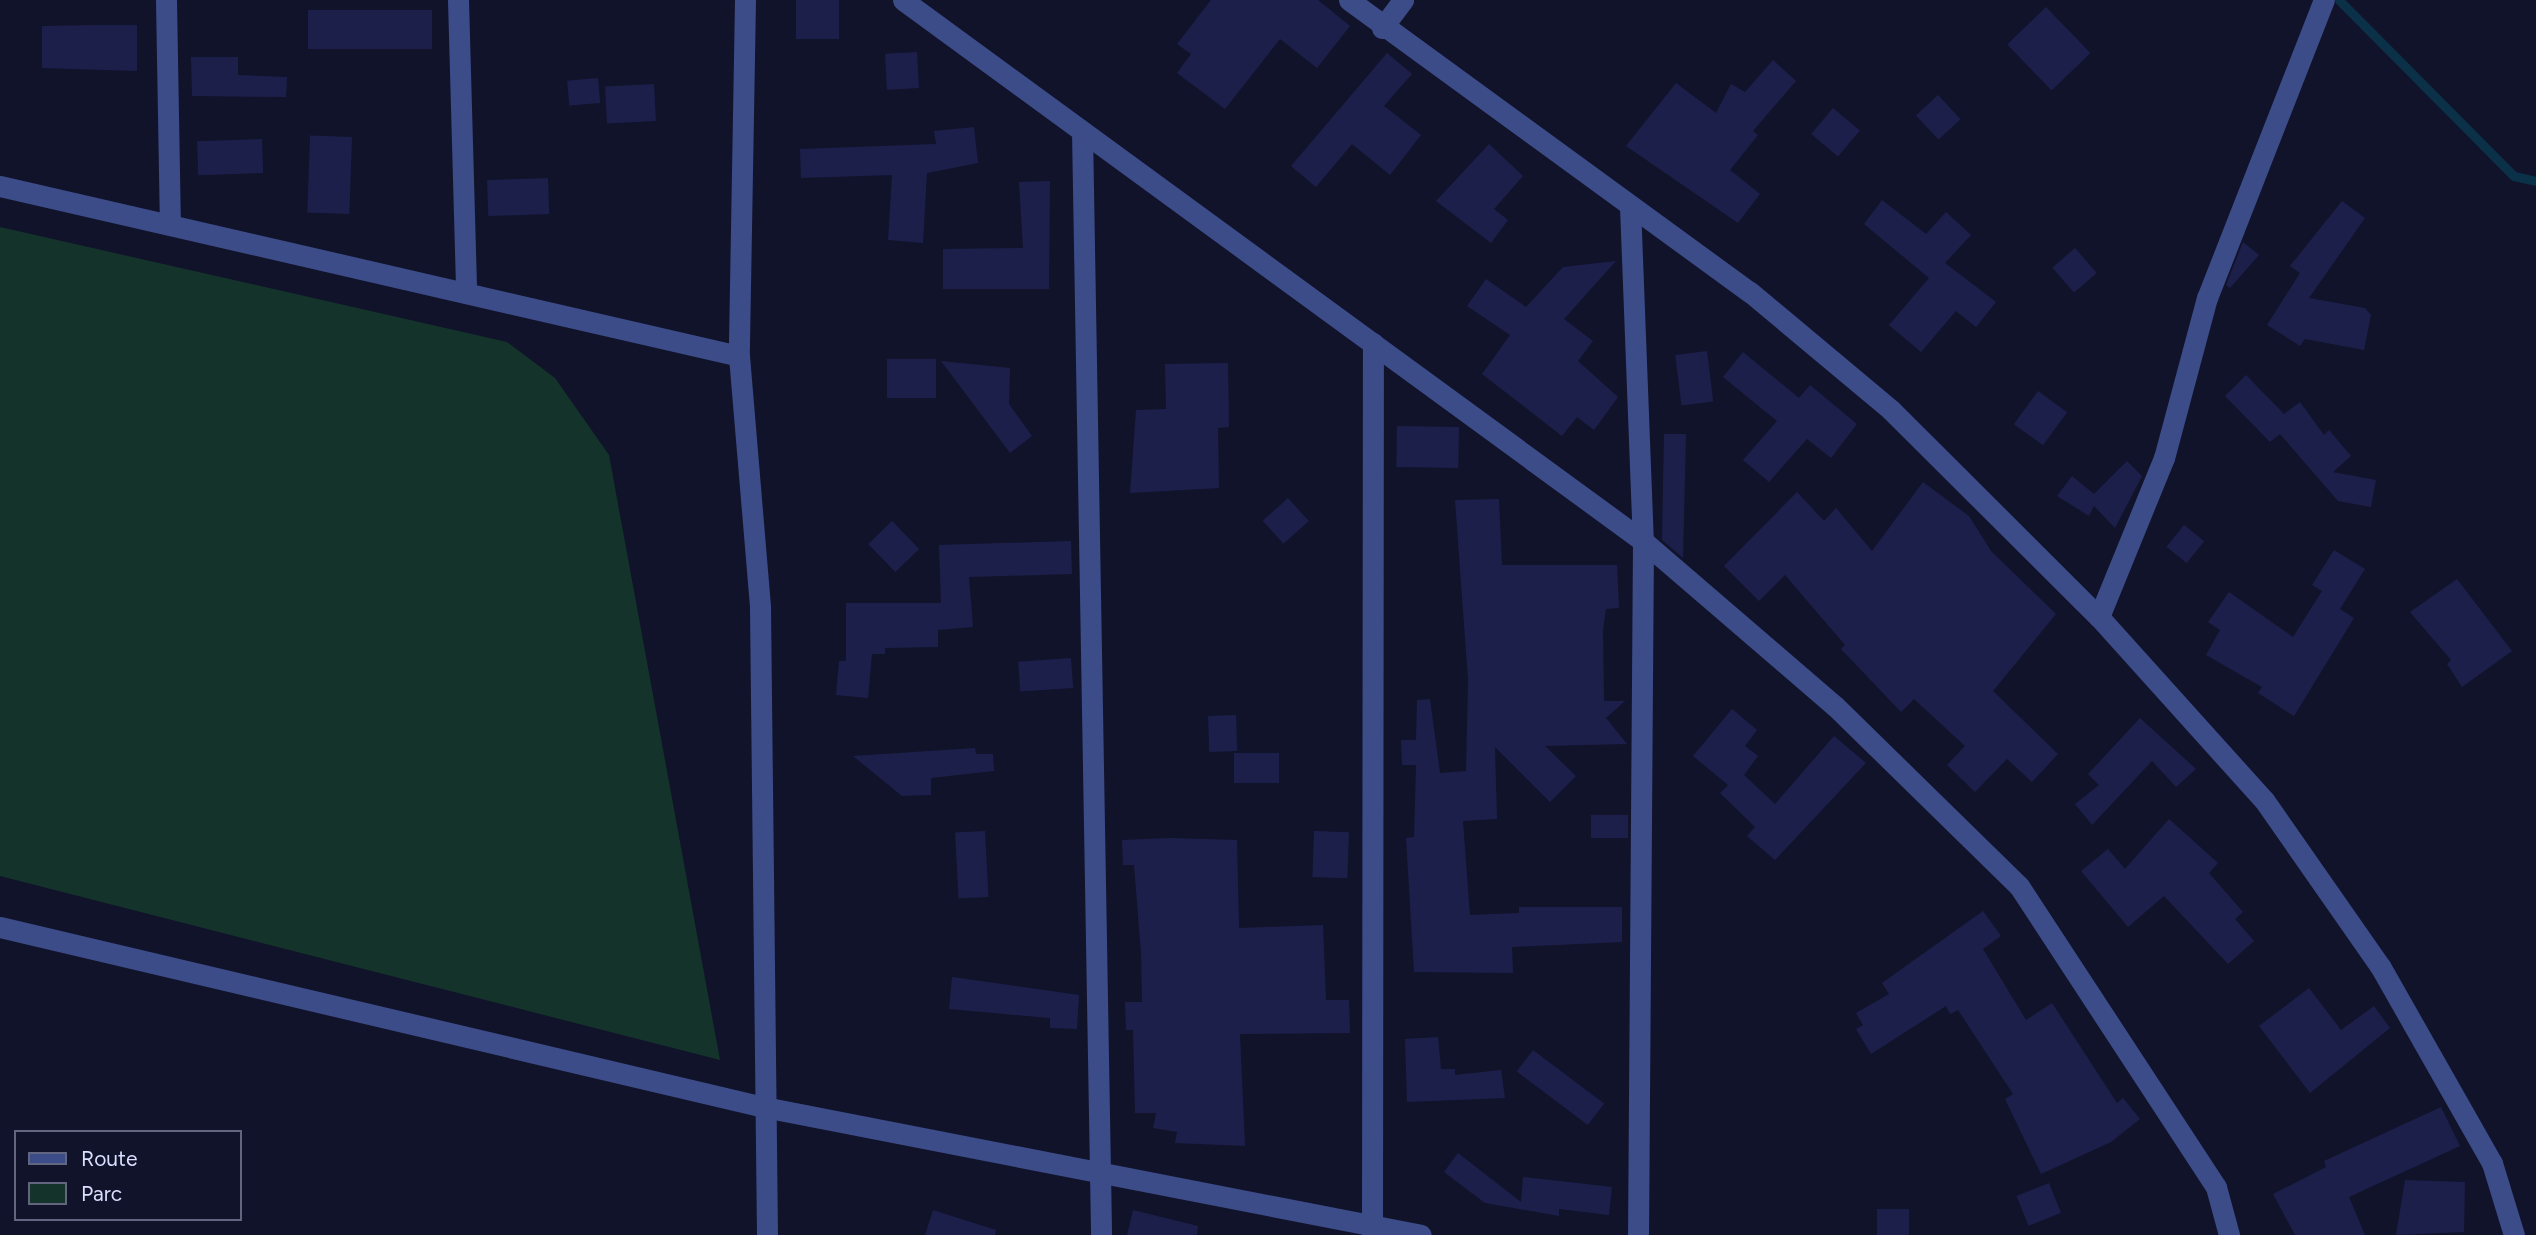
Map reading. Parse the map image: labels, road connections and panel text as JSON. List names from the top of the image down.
{
  "legend": ["Route", "Parc"]
}
